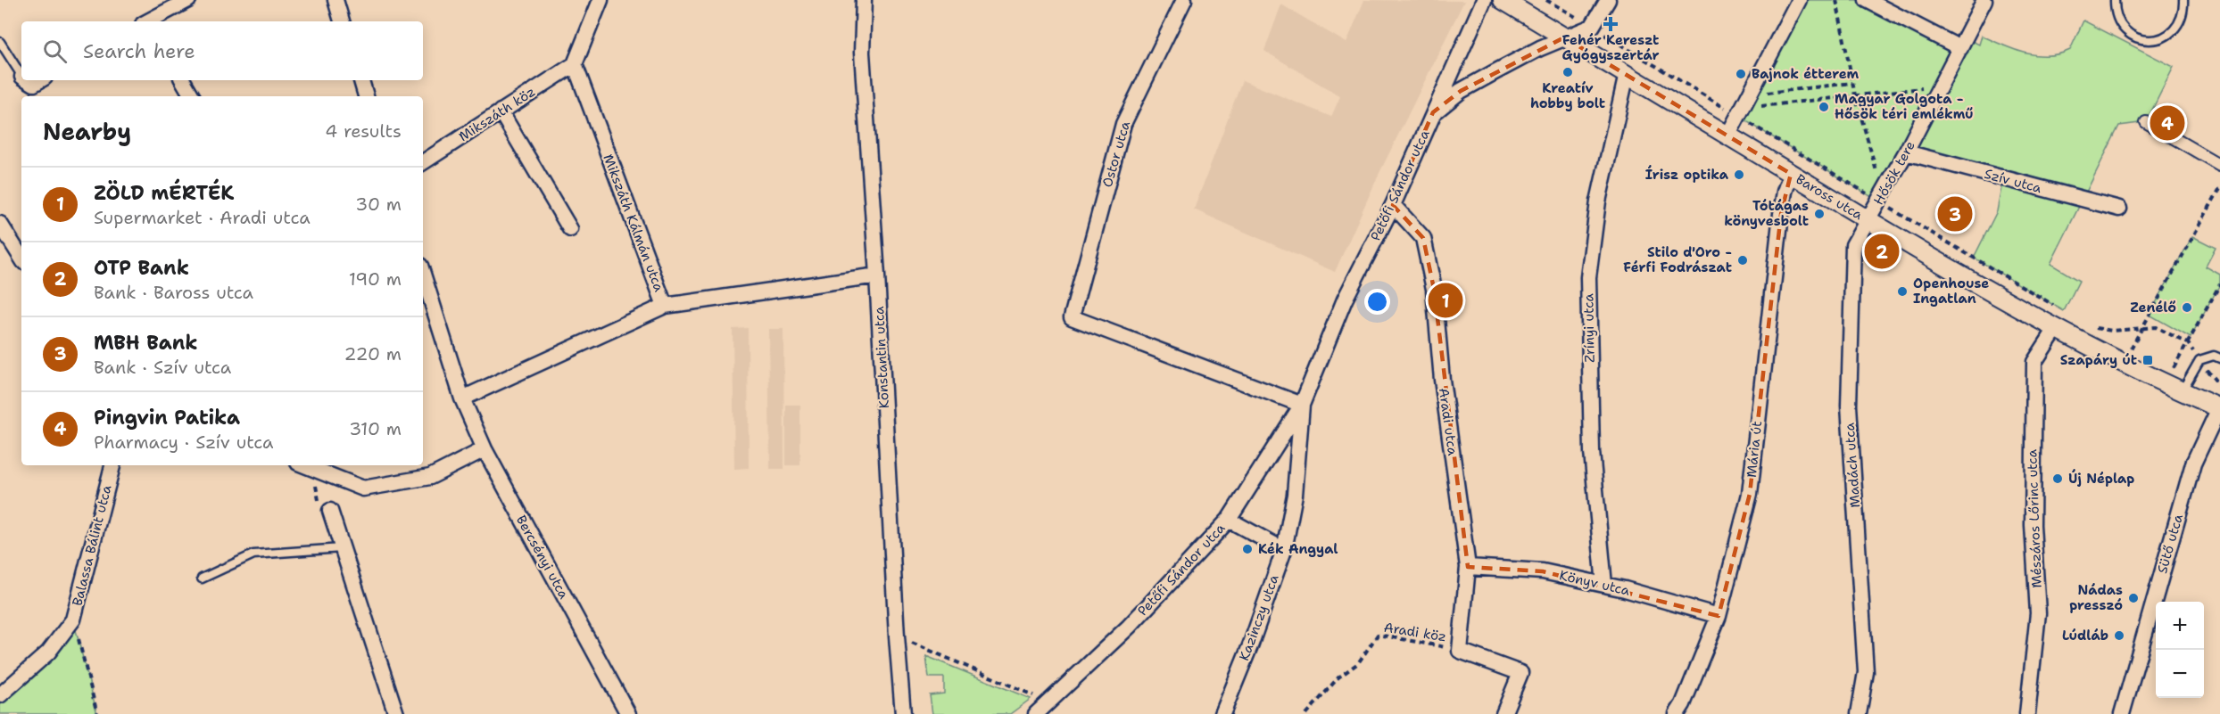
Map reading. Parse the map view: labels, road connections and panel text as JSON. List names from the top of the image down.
{
  "streets": {
    "street": [
      "Mikszáth köz",
      "Ostor utca",
      "Hősök tere",
      "Szív utca",
      "Petőfi Sándor utca",
      "Baross utca",
      "Mikszáth Kálmán utca",
      "Zrínyi utca",
      "Konstantin utca",
      "Aradi utca",
      "Mária út",
      "Madách utca",
      "Mészáros Lőrinc utca",
      "Sütő utca",
      "Balassa Bálint utca",
      "Bercsényi utca",
      "Könyv utca",
      "Kazinczy utca"
    ],
    "path": ["Aradi köz"]
  },
  "crossings": [
    ["Mikszáth köz", "Mikszáth Kálmán utca"],
    ["Ostor utca", "Petőfi Sándor utca"],
    ["Hősök tere", "Szív utca"],
    ["Hősök tere", "Baross utca"],
    ["Hősök tere", "Madách utca"],
    ["Petőfi Sándor utca", "Baross utca"],
    ["Petőfi Sándor utca", "Aradi utca"],
    ["Petőfi Sándor utca", "Kazinczy utca"],
    ["Baross utca", "Zrínyi utca"],
    ["Baross utca", "Mária út"],
    ["Baross utca", "Madách utca"],
    ["Baross utca", "Mészáros Lőrinc utca"],
    ["Baross utca", "Sütő utca"],
    ["Mikszáth Kálmán utca", "Konstantin utca"],
    ["Zrínyi utca", "Könyv utca"],
    ["Aradi utca", "Könyv utca"],
    ["Aradi utca", "Aradi köz"],
    ["Mária út", "Könyv utca"]
  ],
  "places": {
    "health": ["Fehér Kereszt Gyógyszertár"],
    "other": [
      "Kreatív hobby bolt",
      "Bajnok étterem",
      "Magyar Golgota - Hősök téri emlékmű",
      "Írisz optika",
      "Tótágas könyvesbolt",
      "Stilo d'Oro - Férfi Fodrászat",
      "Openhouse Ingatlan",
      "Zenélő",
      "Új Néplap",
      "Kék Angyal",
      "Nádas presszó",
      "Lúdláb"
    ],
    "transit": ["Szapáry út"]
  },
  "page": {
    "search": "Search here",
    "heading": ["Nearby", "4 results"],
    "pins": [
      "4",
      "3",
      "2",
      "1"
    ],
    "list": [
      {
        "mark": "1",
        "name": "ZÖLD mÉRTÉK",
        "note": "Supermarket · Aradi utca",
        "value": "30 m"
      },
      {
        "mark": "2",
        "name": "OTP Bank",
        "note": "Bank · Baross utca",
        "value": "190 m"
      },
      {
        "mark": "3",
        "name": "MBH Bank",
        "note": "Bank · Szív utca",
        "value": "220 m"
      },
      {
        "mark": "4",
        "name": "Pingvin Patika",
        "note": "Pharmacy · Szív utca",
        "value": "310 m"
      }
    ],
    "map_buttons": ["+", "−"]
  }
}
